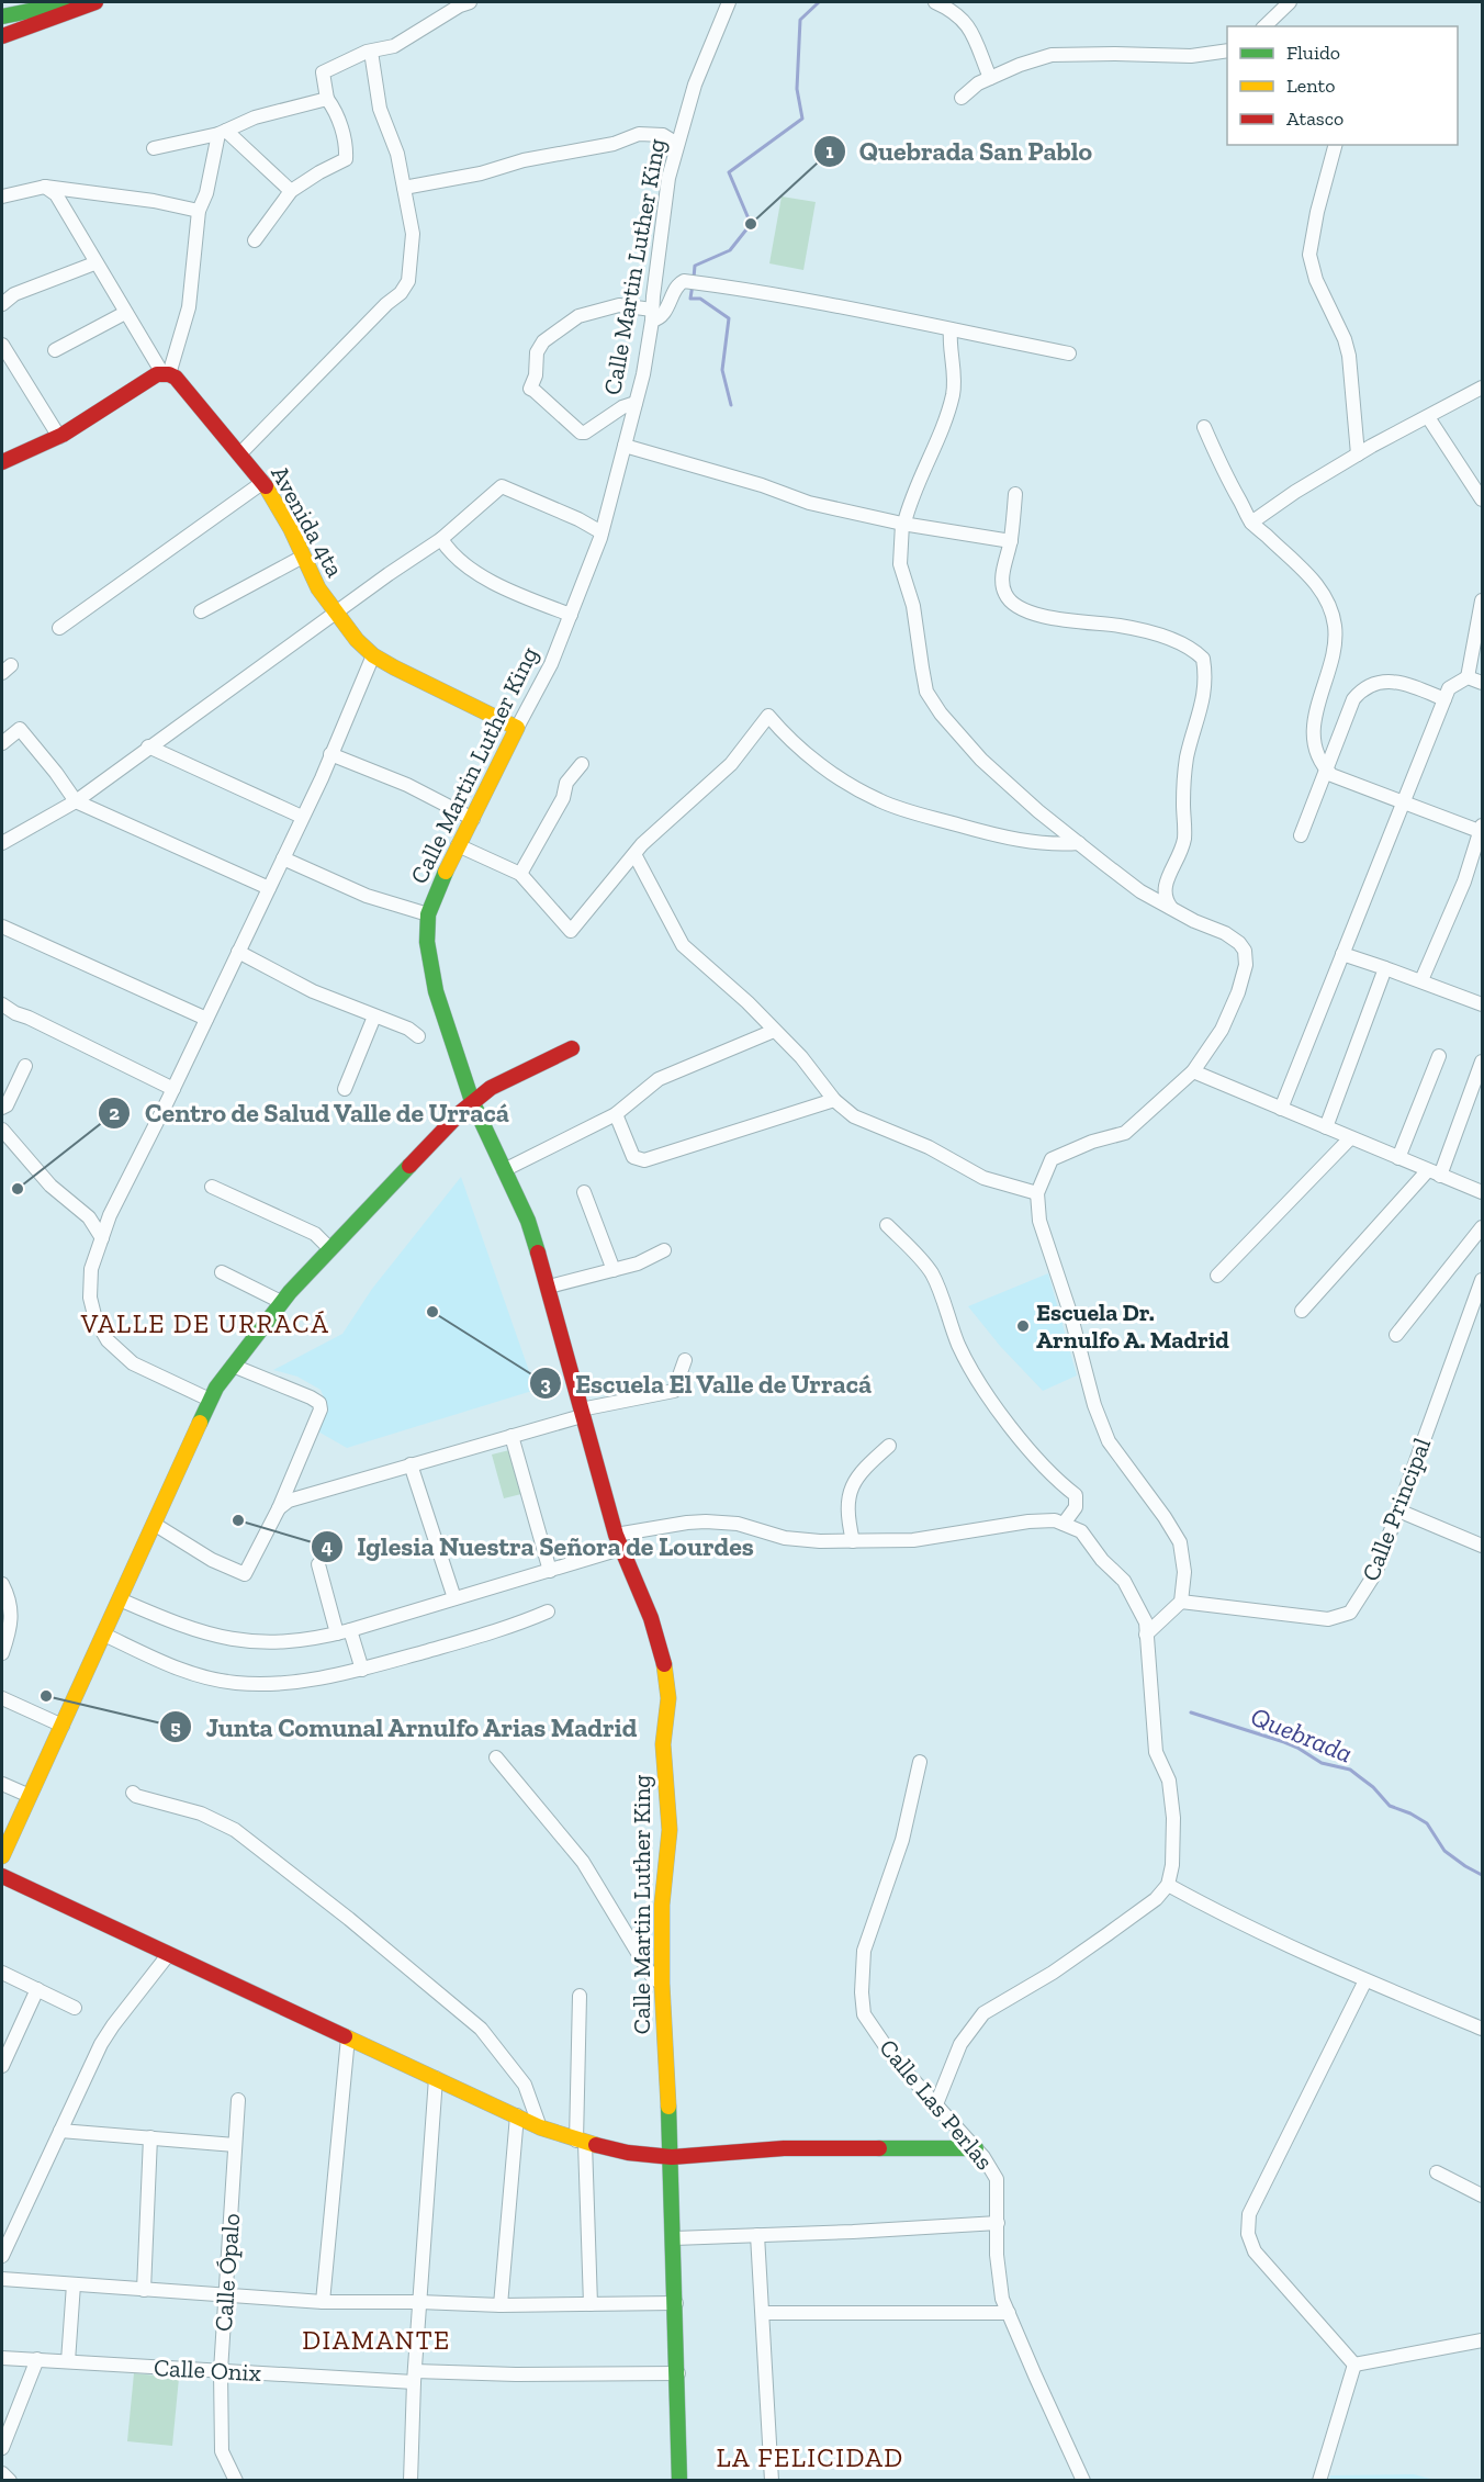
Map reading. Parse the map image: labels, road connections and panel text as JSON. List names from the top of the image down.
{
  "streets": {
    "main road": ["Calle Martin Luther King", "Avenida 4ta"],
    "street": [
      "Calle Principal",
      "Calle Las Perlas",
      "Calle Ópalo",
      "Calle Onix"
    ]
  },
  "crossings": [
    ["Calle Martin Luther King", "Avenida 4ta"],
    ["Calle Martin Luther King", "Calle Onix"],
    ["Calle Ópalo", "Calle Onix"]
  ],
  "districts": ["VALLE DE URRACÁ", "DIAMANTE", "LA FELICIDAD"],
  "water": ["Quebrada"],
  "places": [
    "Quebrada San Pablo",
    "Centro de Salud Valle de Urracá",
    "Escuela El Valle de Urracá",
    "Escuela Dr. Arnulfo A. Madrid",
    "Iglesia Nuestra Señora de Lourdes",
    "Junta Comunal Arnulfo Arias Madrid"
  ],
  "legend": ["Fluido", "Lento", "Atasco"]
}
